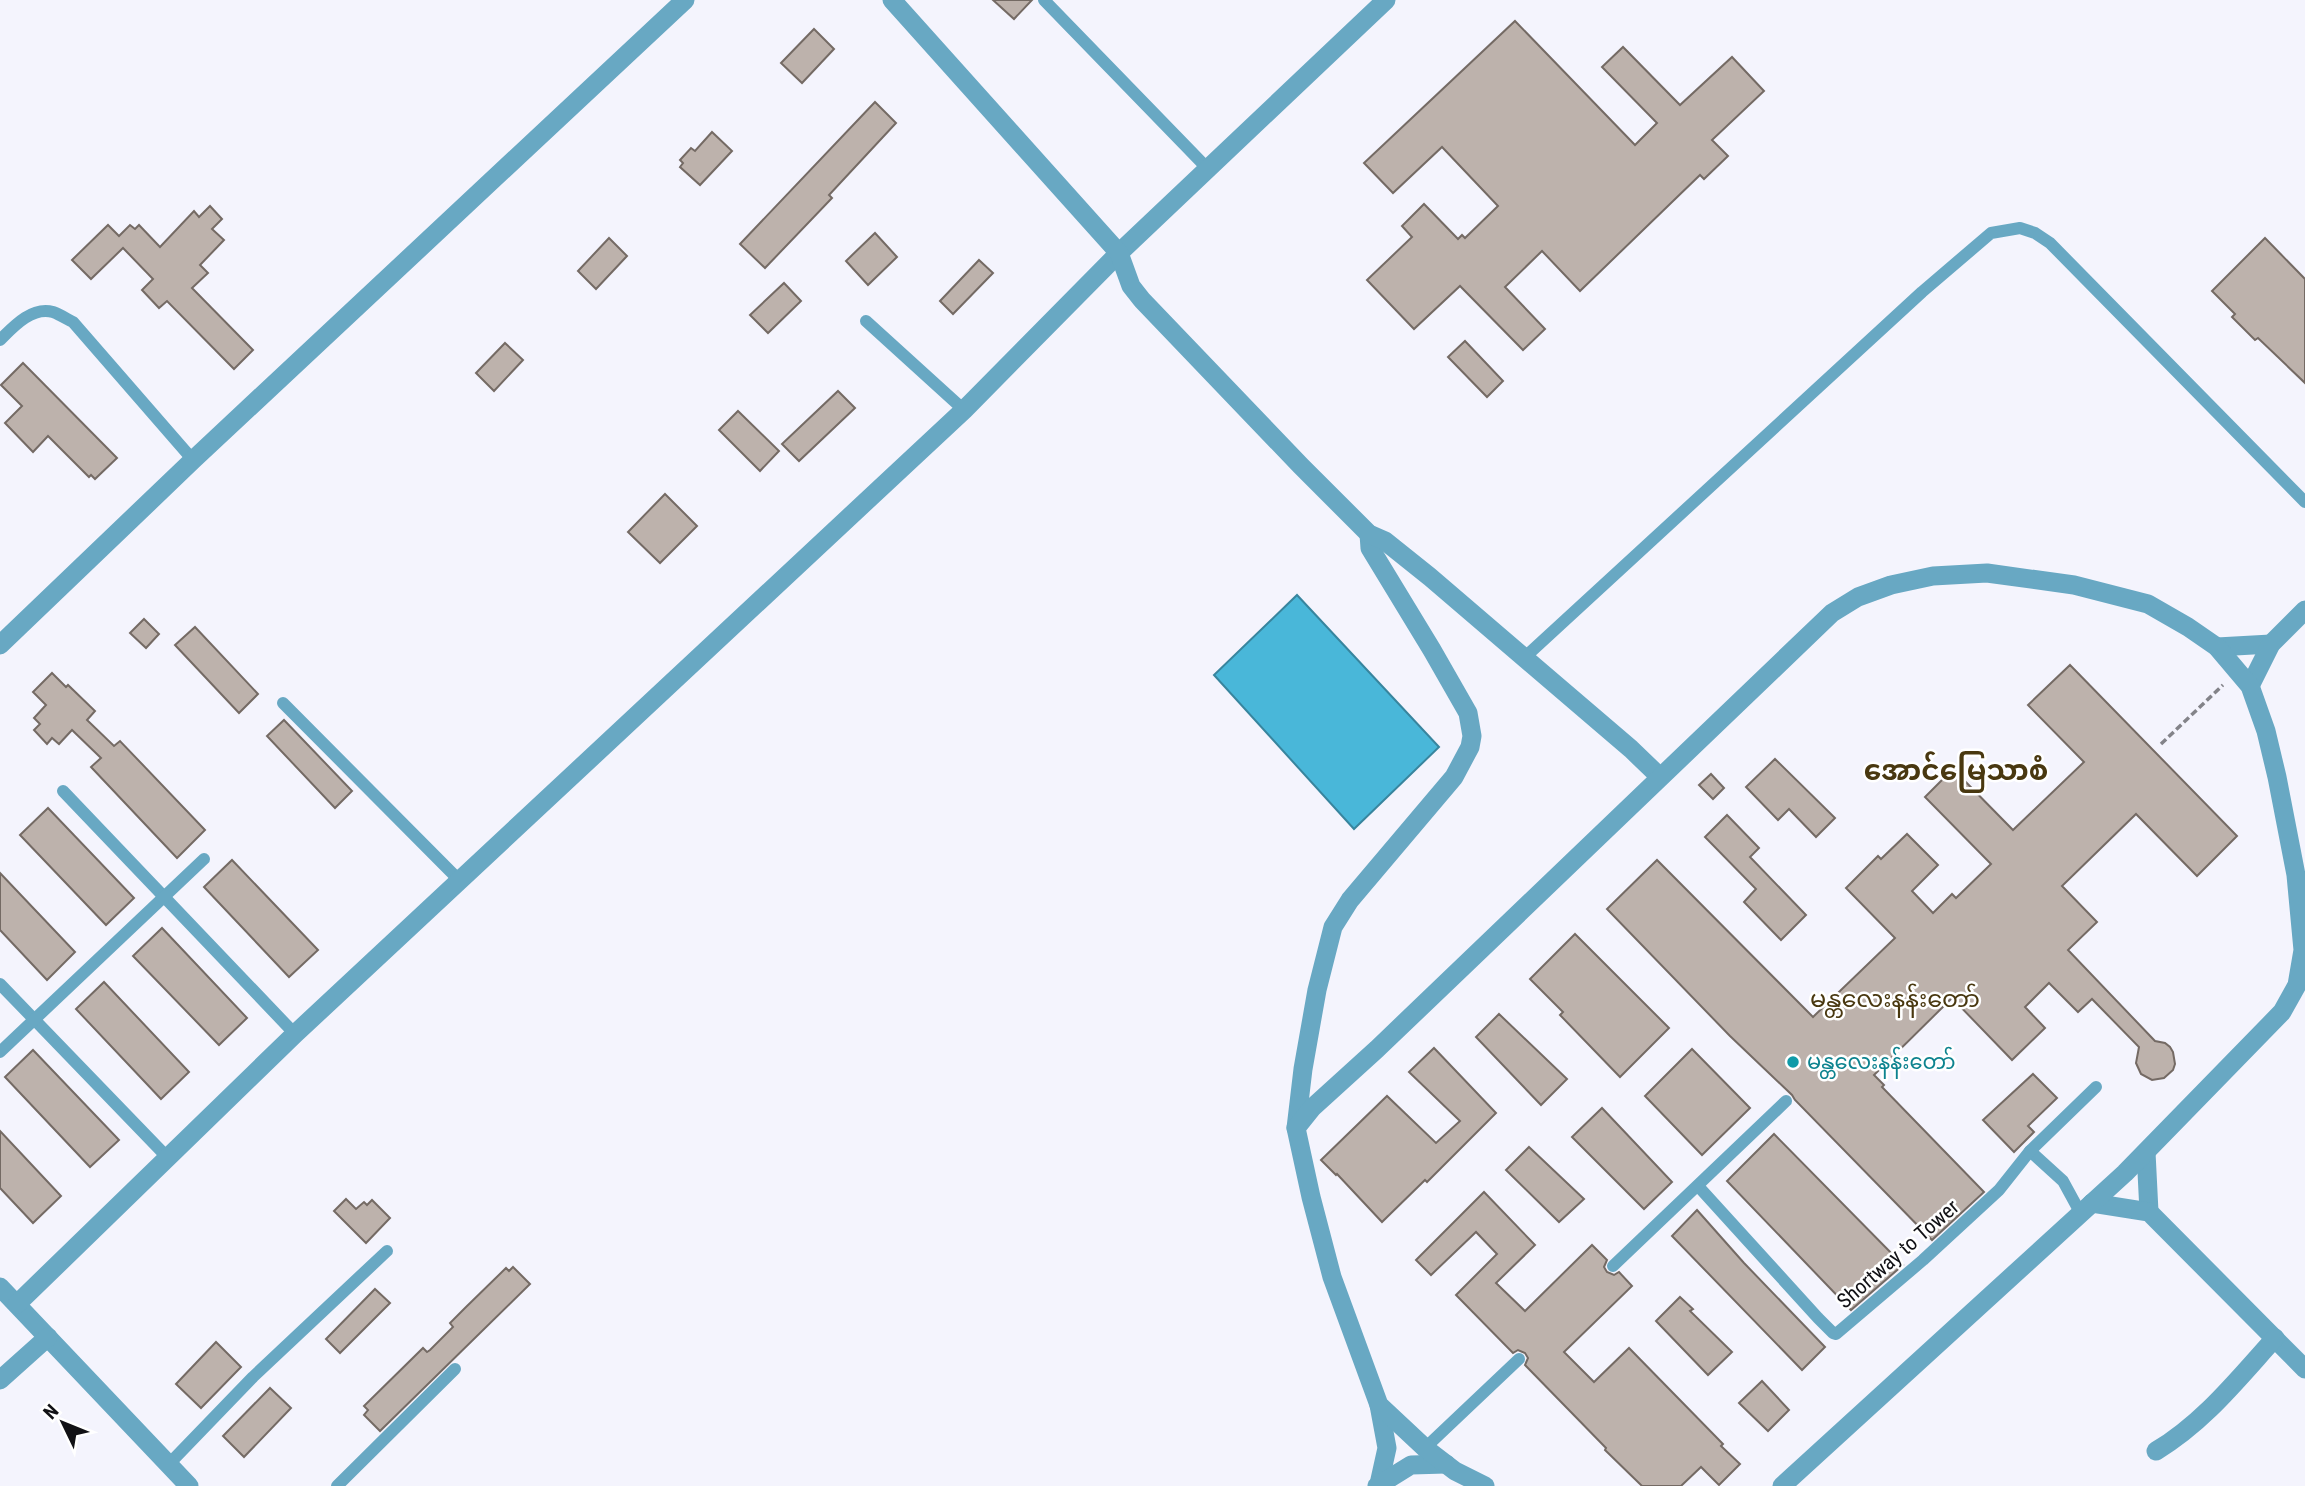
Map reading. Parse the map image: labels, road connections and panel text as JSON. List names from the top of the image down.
{
  "streets": {
    "lane": ["Shortway to Tower"]
  },
  "districts": ["အောင်မြေသာစံ", "မန္တလေးနန်းတော်"],
  "places": ["မန္တလေးနန်းတော်"],
  "north": "top left"
}
